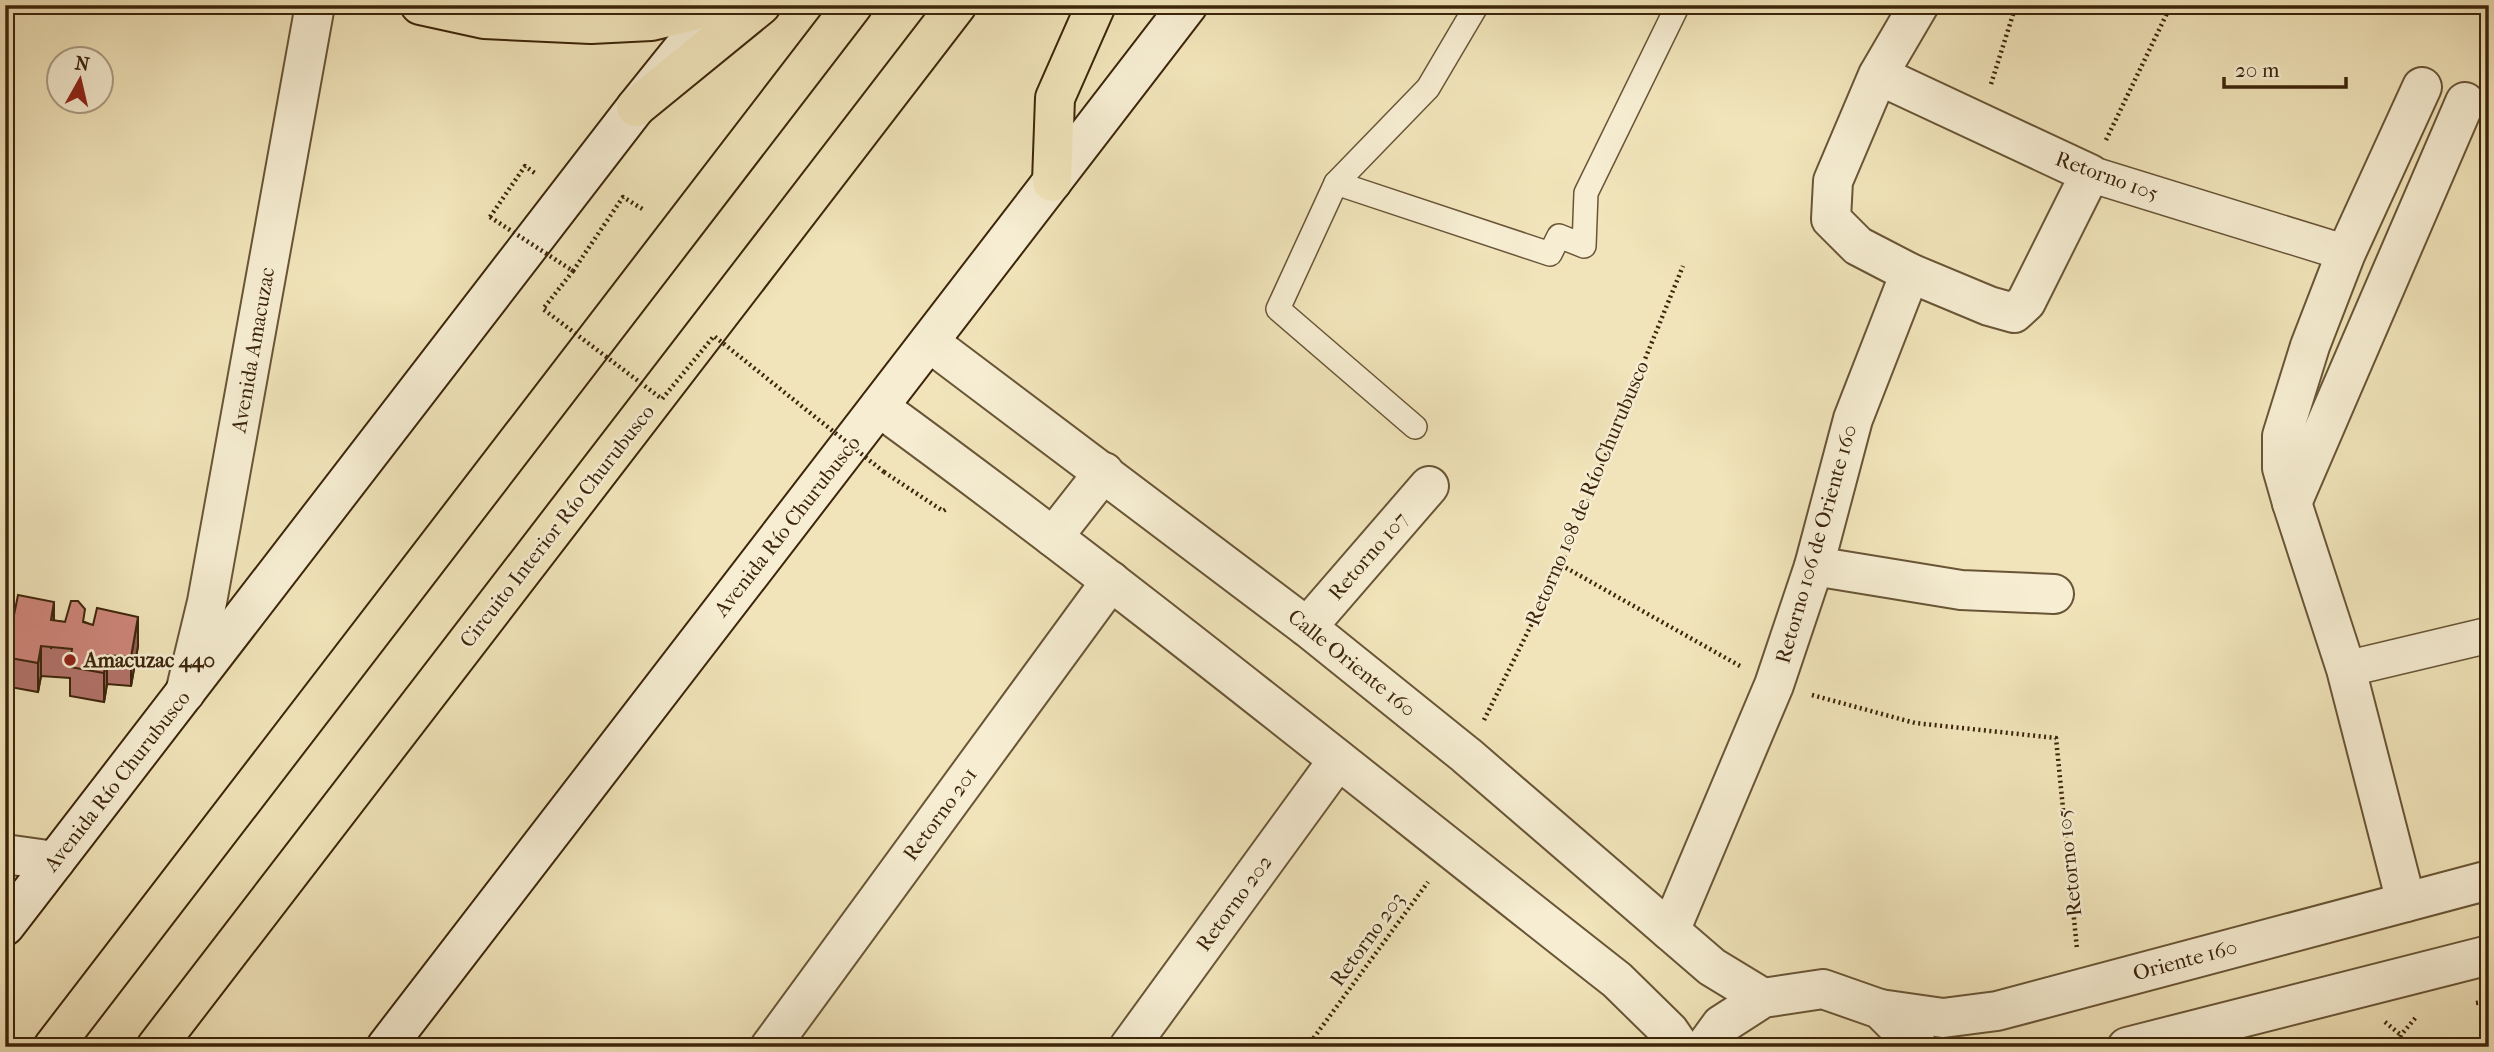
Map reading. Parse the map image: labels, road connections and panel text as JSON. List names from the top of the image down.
{
  "streets": {
    "main road": ["Circuito Interior Río Churubusco"],
    "street": [
      "Retorno 105",
      "Avenida Amacuzac",
      "Avenida Río Churubusco",
      "Retorno 106 de Oriente 160",
      "Retorno 107",
      "Calle Oriente 160",
      "Retorno 201",
      "Retorno 202",
      "Oriente 160"
    ],
    "path": ["Retorno 108 de Río Churubusco", "Retorno 203"]
  },
  "crossings": [
    ["Retorno 105", "Oriente 160"],
    ["Avenida Amacuzac", "Avenida Río Churubusco"],
    ["Retorno 108 de Río Churubusco", "Calle Oriente 160"],
    ["Avenida Río Churubusco", "Calle Oriente 160"],
    ["Retorno 106 de Oriente 160", "Calle Oriente 160"],
    ["Retorno 107", "Calle Oriente 160"]
  ],
  "places": ["Amacuzac 440"],
  "scale_bar": "20 m",
  "north": "top"
}
